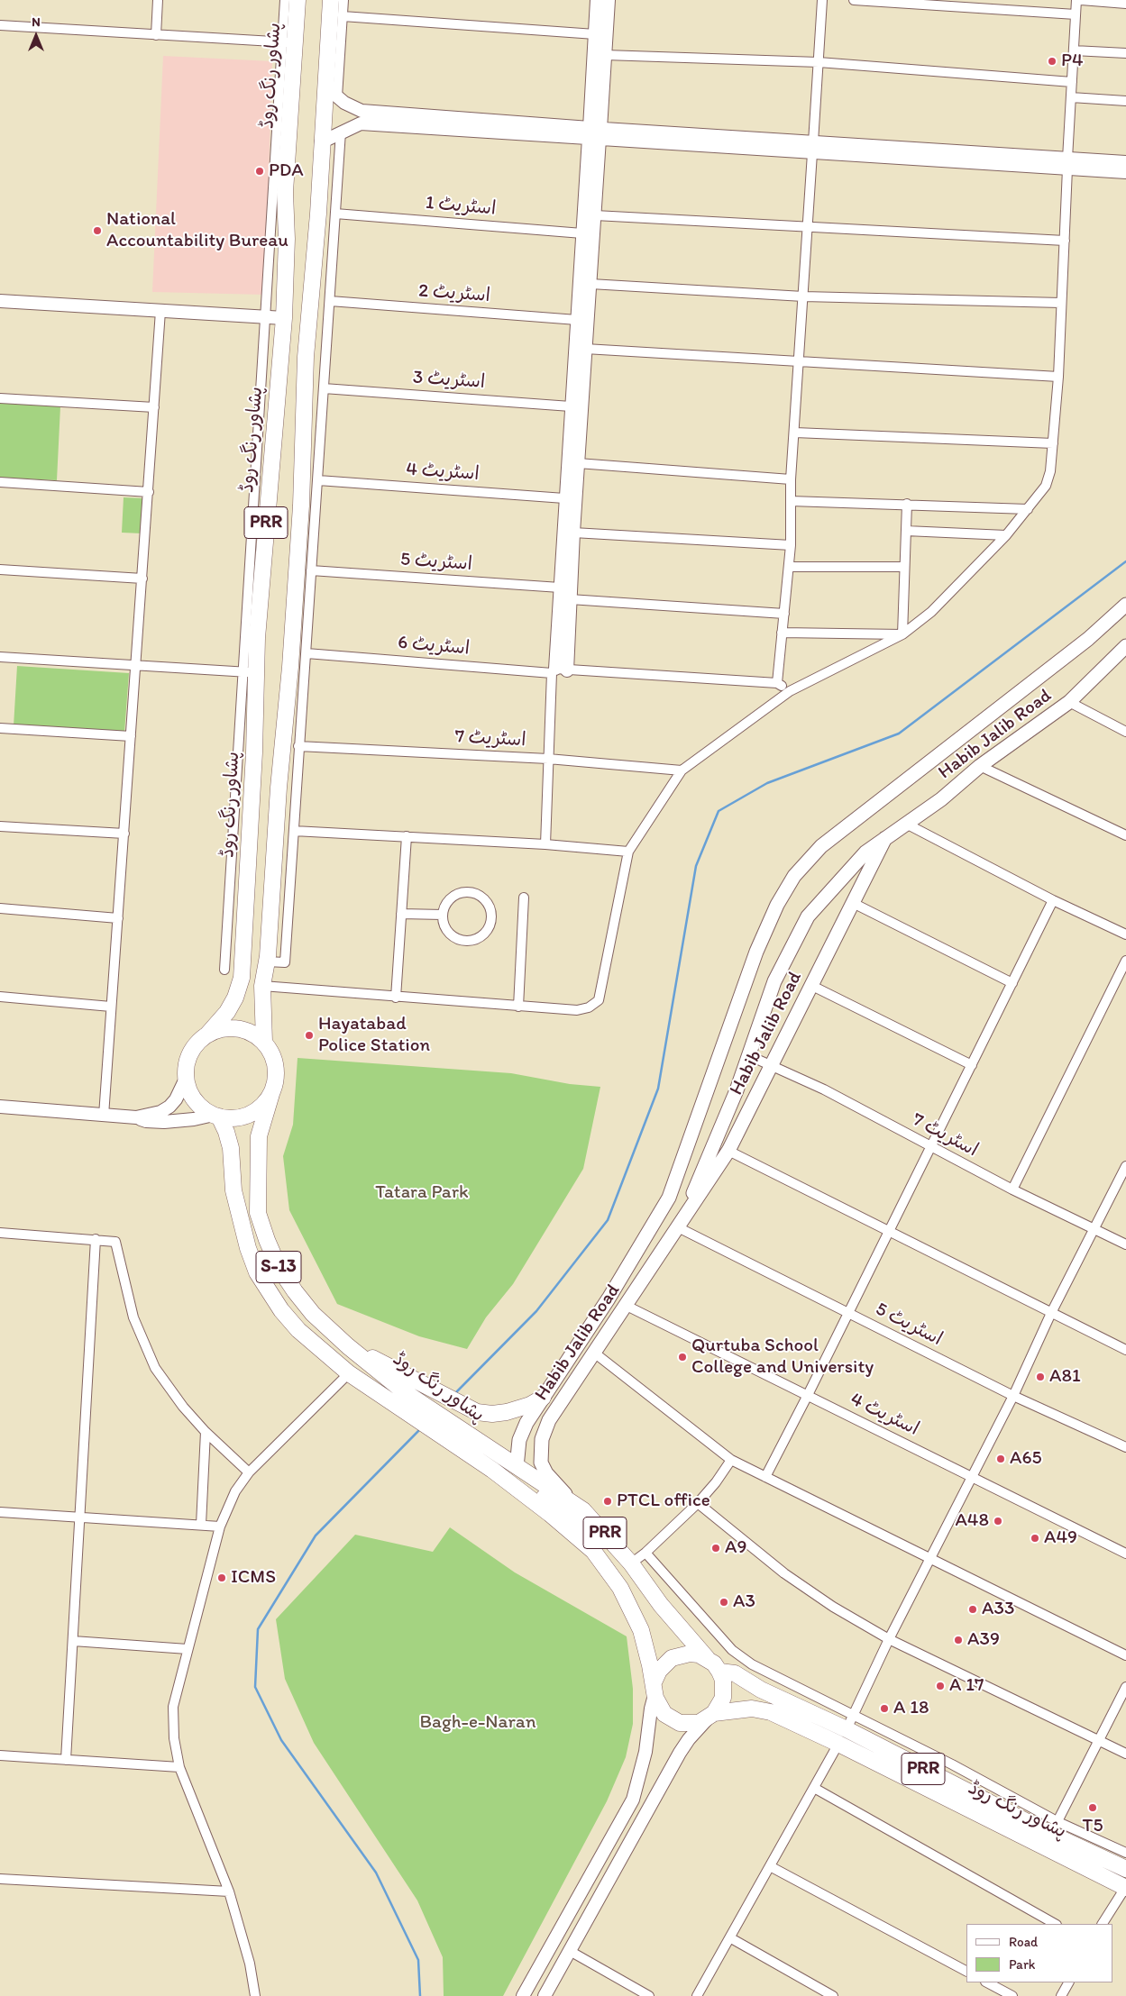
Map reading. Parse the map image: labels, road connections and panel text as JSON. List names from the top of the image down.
{
  "streets": {
    "highway": ["پشاور رنگ روڈ", "PRR", "S-13"],
    "main road": ["Habib Jalib Road"],
    "street": [
      "اسٹریٹ 1",
      "اسٹریٹ 2",
      "اسٹریٹ 3",
      "اسٹریٹ 4",
      "اسٹریٹ 5",
      "اسٹریٹ 6",
      "اسٹریٹ 7"
    ]
  },
  "crossings": [
    ["پشاور رنگ روڈ", "PRR"],
    ["پشاور رنگ روڈ", "Habib Jalib Road"],
    ["اسٹریٹ 4", "Habib Jalib Road"],
    ["اسٹریٹ 5", "Habib Jalib Road"],
    ["Habib Jalib Road", "اسٹریٹ 7"]
  ],
  "parks": ["Tatara Park", "Bagh-e-Naran"],
  "places": [
    "P4",
    "PDA",
    "National Accountability Bureau",
    "Hayatabad Police Station",
    "Qurtuba School College and University",
    "A81",
    "A65",
    "PTCL office",
    "A48",
    "A49",
    "A9",
    "ICMS",
    "A3",
    "A33",
    "A39",
    "A 17",
    "A 18",
    "T5"
  ],
  "legend": ["Road", "Park"],
  "north": "top"
}
